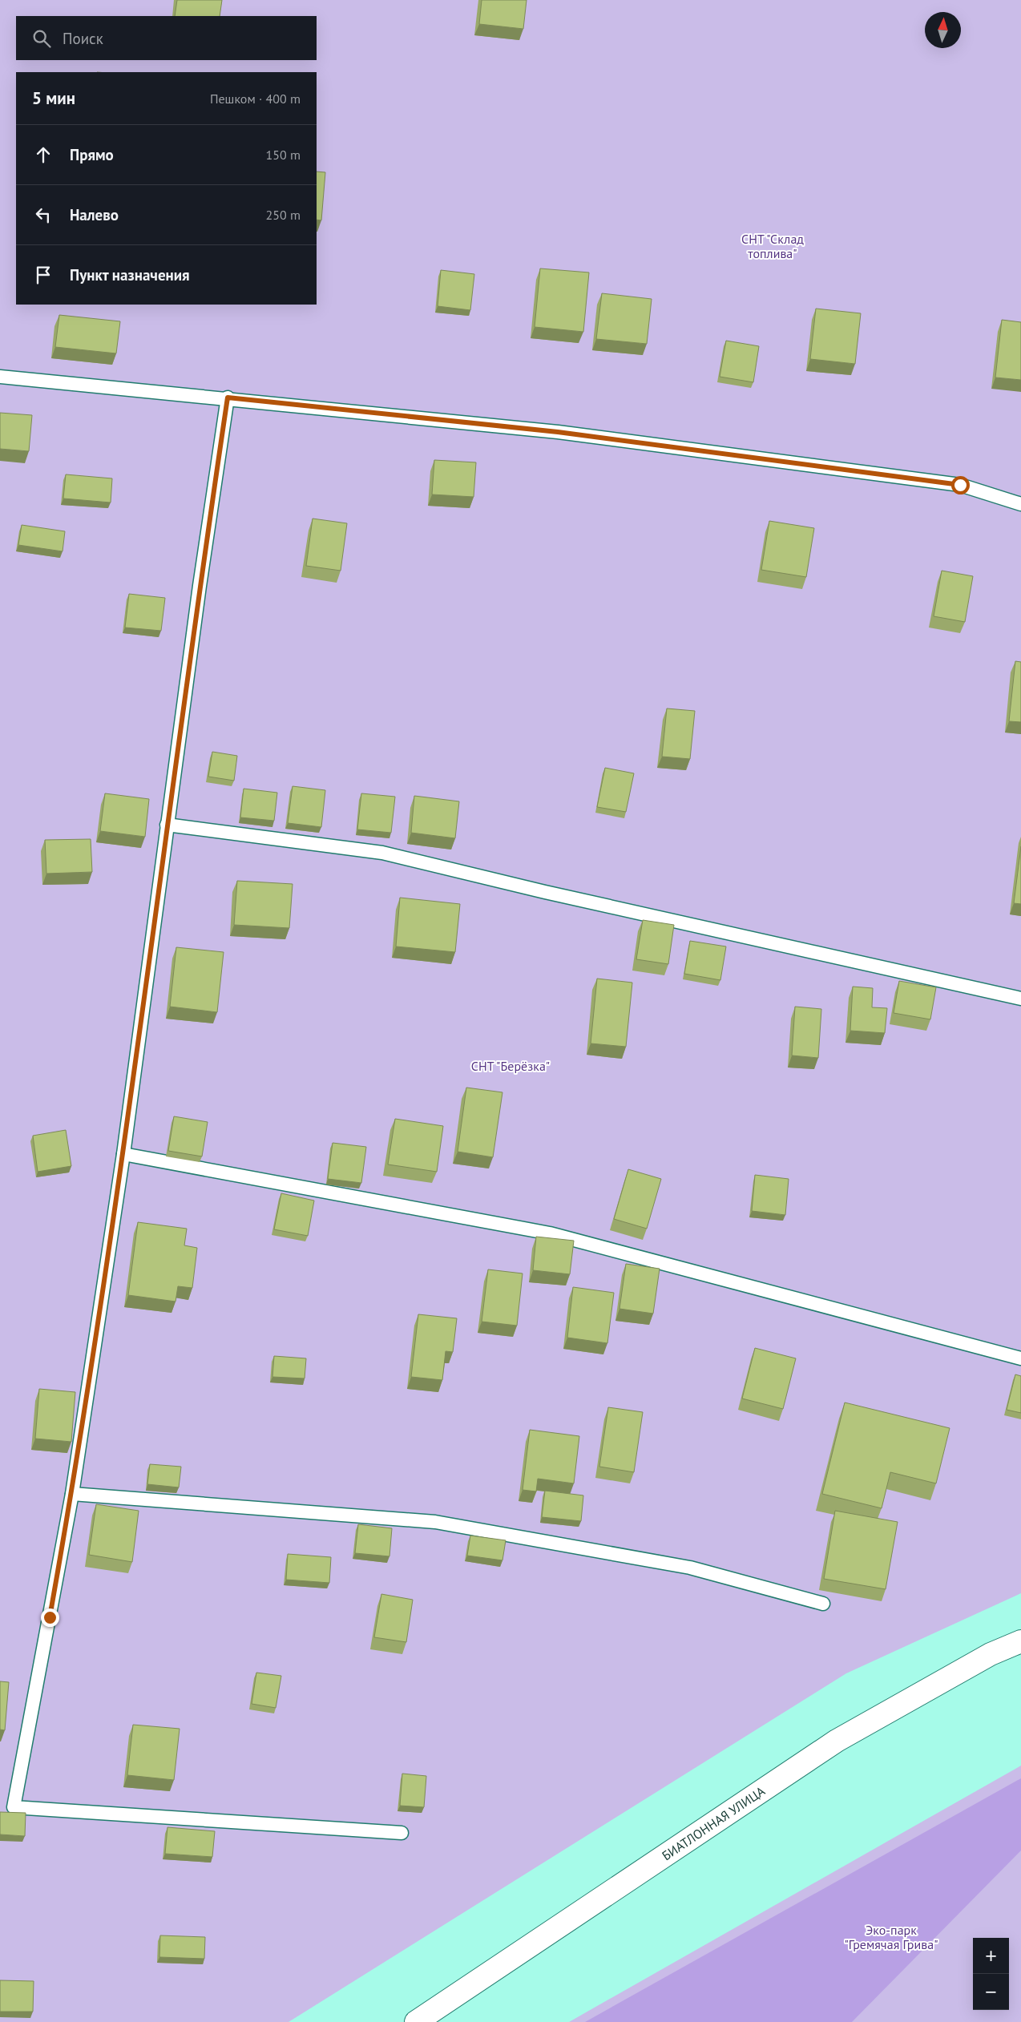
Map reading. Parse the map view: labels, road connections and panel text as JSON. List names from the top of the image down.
{
  "streets": {
    "street": ["БИАТЛОННАЯ УЛИЦА"]
  },
  "parks": ["СНТ \"Склад топлива\"", "СНТ \"Берёзка\"", "Эко-парк \"Гремячая Грива\""],
  "north": "top",
  "page": {
    "search": "Поиск",
    "heading": ["5 мин", "Пешком · 400 m"],
    "list": [
      ["Прямо", "150 m"],
      ["Налево", "250 m"],
      "Пункт назначения"
    ],
    "map_buttons": ["+", "−"]
  }
}
